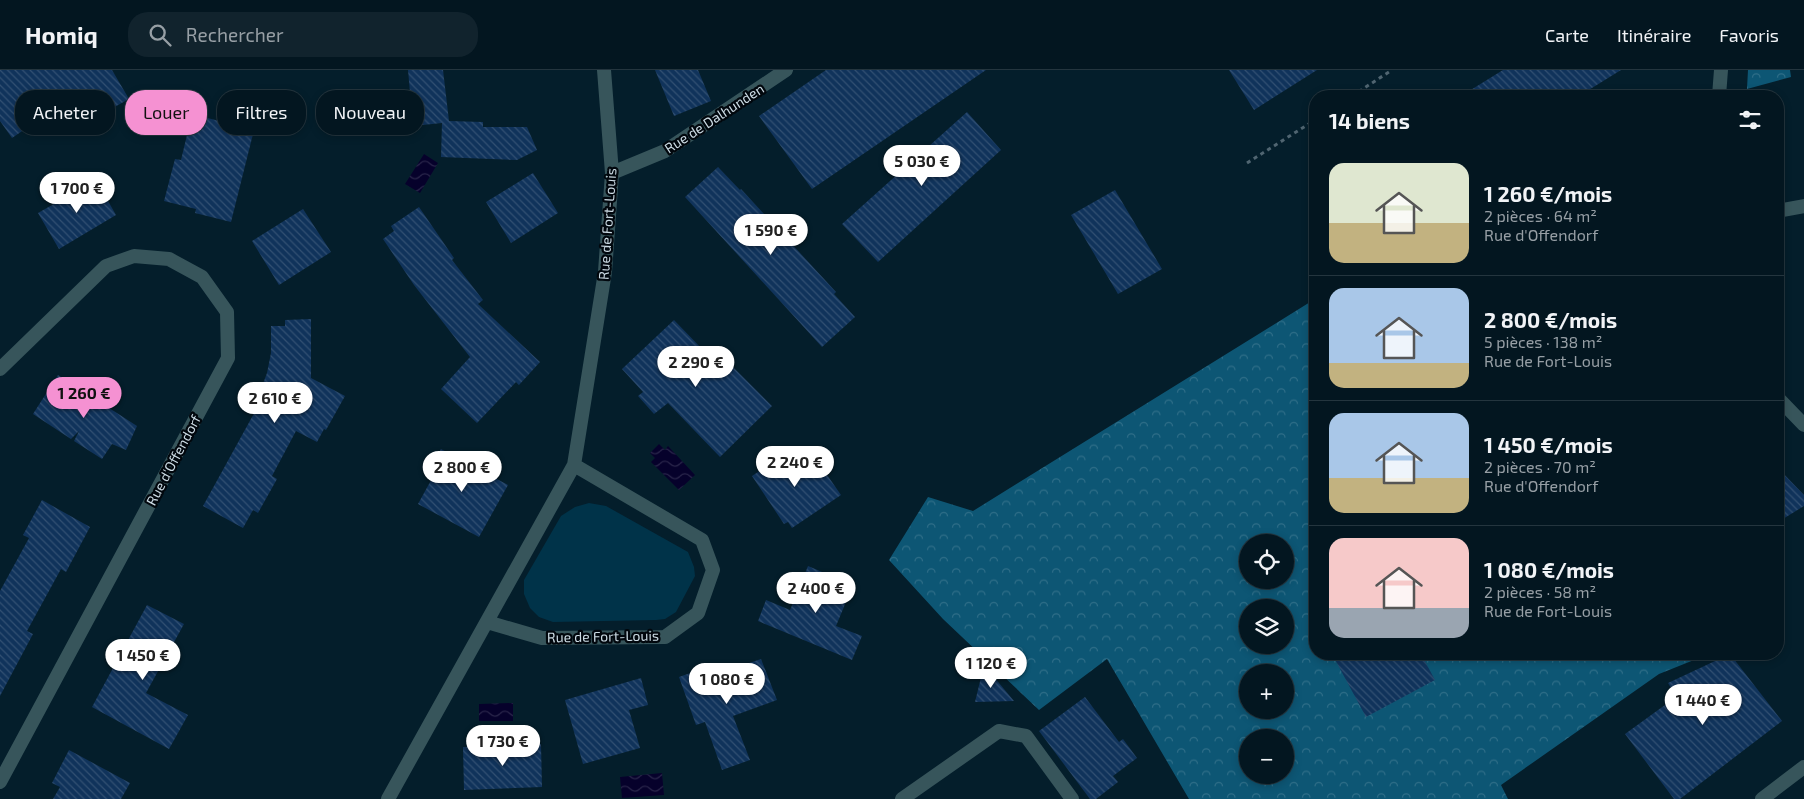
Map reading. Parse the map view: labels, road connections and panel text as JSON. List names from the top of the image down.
{
  "streets": {
    "street": ["Rue de Dalhunden", "Rue de Fort-Louis", "Rue d'Offendorf"]
  },
  "crossings": [
    ["Rue de Dalhunden", "Rue de Fort-Louis"]
  ],
  "page": {
    "header": "Homiq",
    "search": "Rechercher",
    "nav": ["Carte", "Itinéraire", "Favoris"],
    "chip": [
      "Acheter",
      "Louer",
      "Filtres",
      "Nouveau"
    ],
    "heading": "14 biens",
    "price": [
      "5 030 €",
      "1 700 €",
      "1 590 €",
      "2 290 €",
      "1 260 €",
      "2 610 €",
      "2 240 €",
      "2 800 €",
      "2 400 €",
      "1 450 €",
      "1 120 €",
      "1 080 €",
      "1 440 €",
      "1 730 €"
    ],
    "list": [
      {
        "name": "1 260 €/mois",
        "note": "2 pièces · 64 m² · Rue d'Offendorf"
      },
      {
        "name": "2 800 €/mois",
        "note": "5 pièces · 138 m² · Rue de Fort-Louis"
      },
      {
        "name": "1 450 €/mois",
        "note": "2 pièces · 70 m² · Rue d'Offendorf"
      },
      {
        "name": "1 080 €/mois",
        "note": "2 pièces · 58 m² · Rue de Fort-Louis"
      }
    ],
    "map_buttons": ["+", "−"]
  }
}
